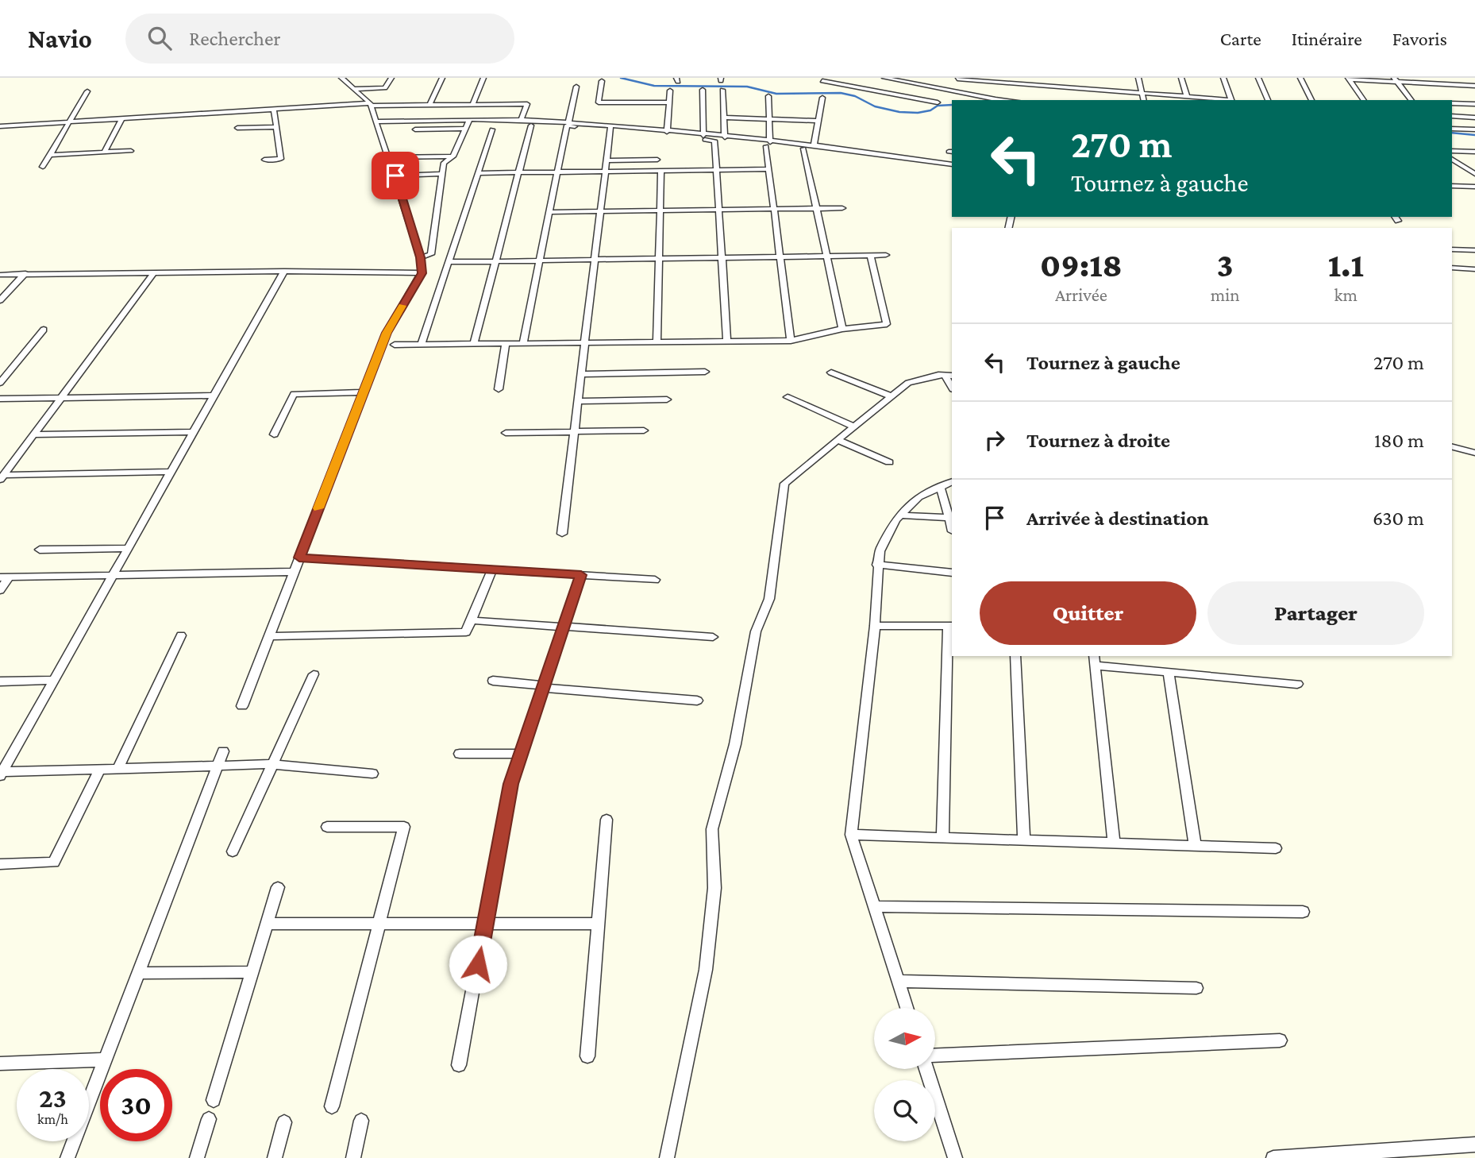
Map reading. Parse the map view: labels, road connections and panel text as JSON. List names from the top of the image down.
{
  "north": "right",
  "page": {
    "header": "Navio",
    "search": "Rechercher",
    "nav": ["Carte", "Itinéraire", "Favoris"],
    "turn": ["270 m", "Tournez à gauche"],
    "eta": [
      "09:18",
      "Arrivée",
      "3",
      "min",
      "1.1",
      "km"
    ],
    "list": [
      {
        "name": "Tournez à gauche",
        "value": "270 m"
      },
      {
        "name": "Tournez à droite",
        "value": "180 m"
      },
      {
        "name": "Arrivée à destination",
        "value": "630 m"
      }
    ],
    "buttons": ["Quitter", "Partager"],
    "speed": "23 km/h",
    "limit": "30"
  }
}
